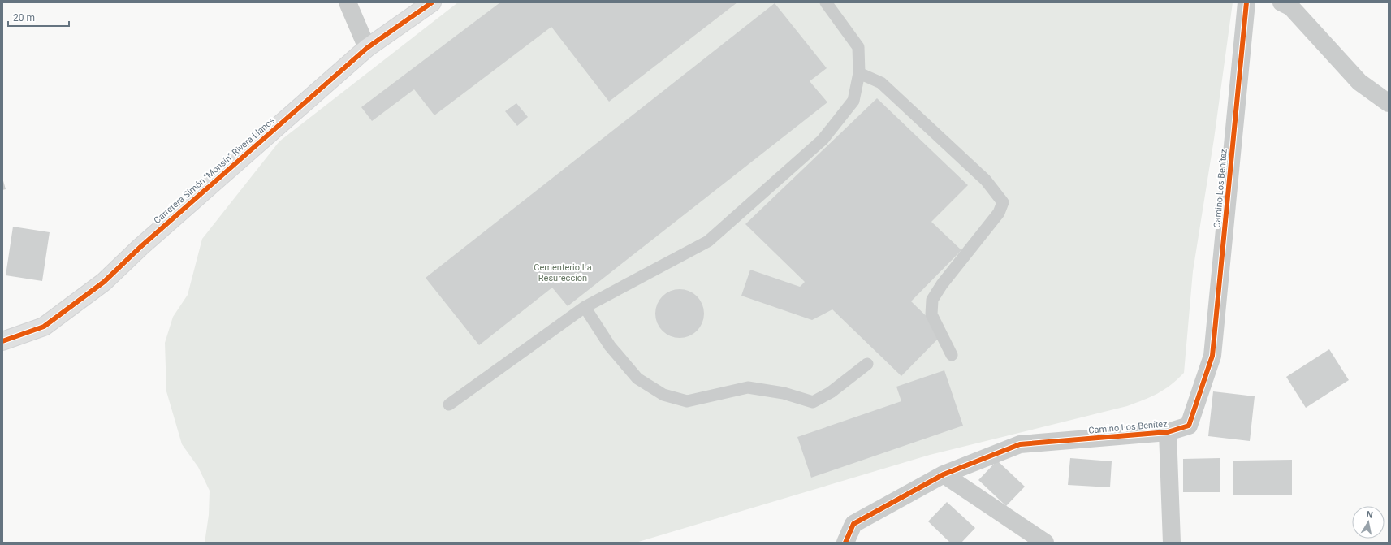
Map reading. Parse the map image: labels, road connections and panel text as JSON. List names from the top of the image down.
{
  "streets": {
    "street": ["Carretera Simón \"Monsín\" Rivera Llanos", "Camino Los Benítez"]
  },
  "parks": ["Cementerio La Resurección"],
  "scale_bar": "20 m",
  "north": "top"
}
